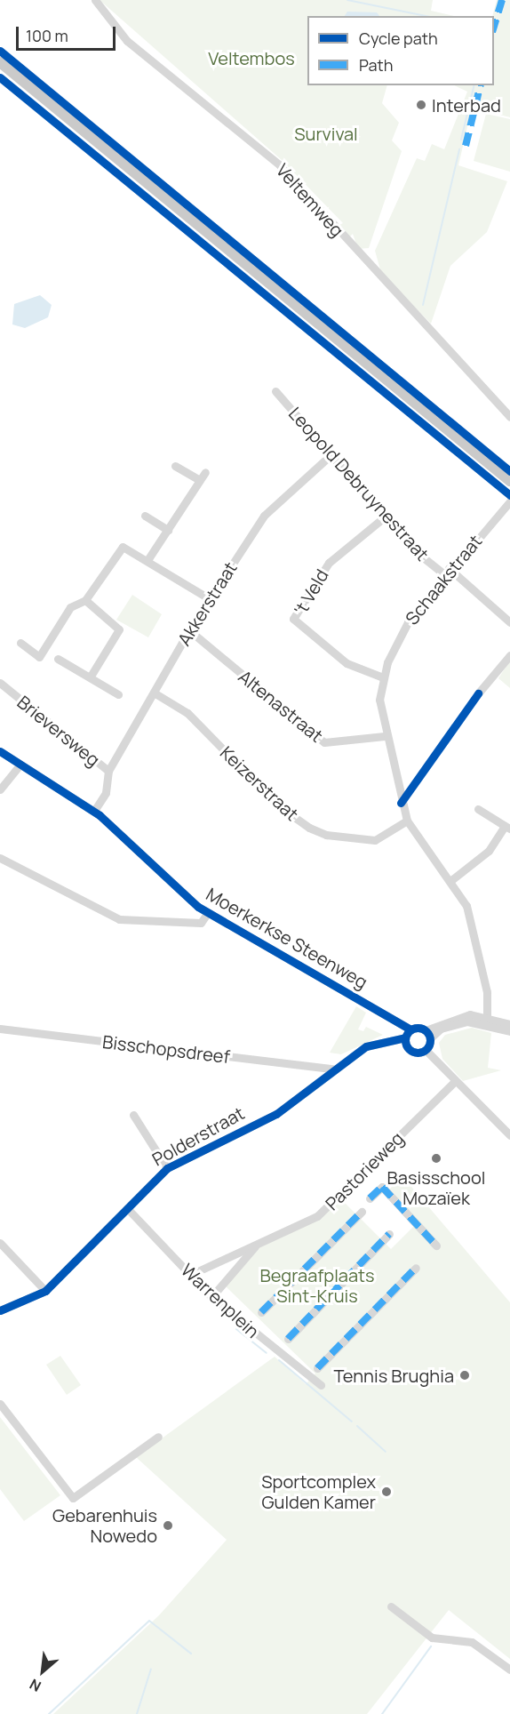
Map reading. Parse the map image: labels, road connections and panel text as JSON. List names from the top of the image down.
{
  "streets": {
    "street": [
      "Veltemweg",
      "Leopold Debruynestraat",
      "Schaakstraat",
      "'t Veld",
      "Akkerstraat",
      "Altenastraat",
      "Brieversweg",
      "Keizerstraat",
      "Moerkerkse Steenweg",
      "Bisschopsdreef",
      "Polderstraat",
      "Pastorieweg",
      "Warrenplein"
    ]
  },
  "crossings": [
    ["Leopold Debruynestraat", "Schaakstraat"],
    ["Leopold Debruynestraat", "'t Veld"],
    ["Leopold Debruynestraat", "Akkerstraat"],
    ["Schaakstraat", "'t Veld"],
    ["Schaakstraat", "Altenastraat"],
    ["Schaakstraat", "Keizerstraat"],
    ["Akkerstraat", "Altenastraat"],
    ["Akkerstraat", "Brieversweg"],
    ["Akkerstraat", "Keizerstraat"],
    ["Brieversweg", "Moerkerkse Steenweg"],
    ["Moerkerkse Steenweg", "Polderstraat"],
    ["Bisschopsdreef", "Polderstraat"],
    ["Polderstraat", "Warrenplein"],
    ["Pastorieweg", "Warrenplein"]
  ],
  "parks": ["Veltembos", "Survival", "Begraafplaats Sint-Kruis"],
  "places": [
    "Interbad",
    "Basisschool Mozaïek",
    "Tennis Brughia",
    "Sportcomplex Gulden Kamer",
    "Gebarenhuis Nowedo"
  ],
  "legend": ["Cycle path", "Path"],
  "scale_bar": "100 m",
  "north": "bottom left"
}
